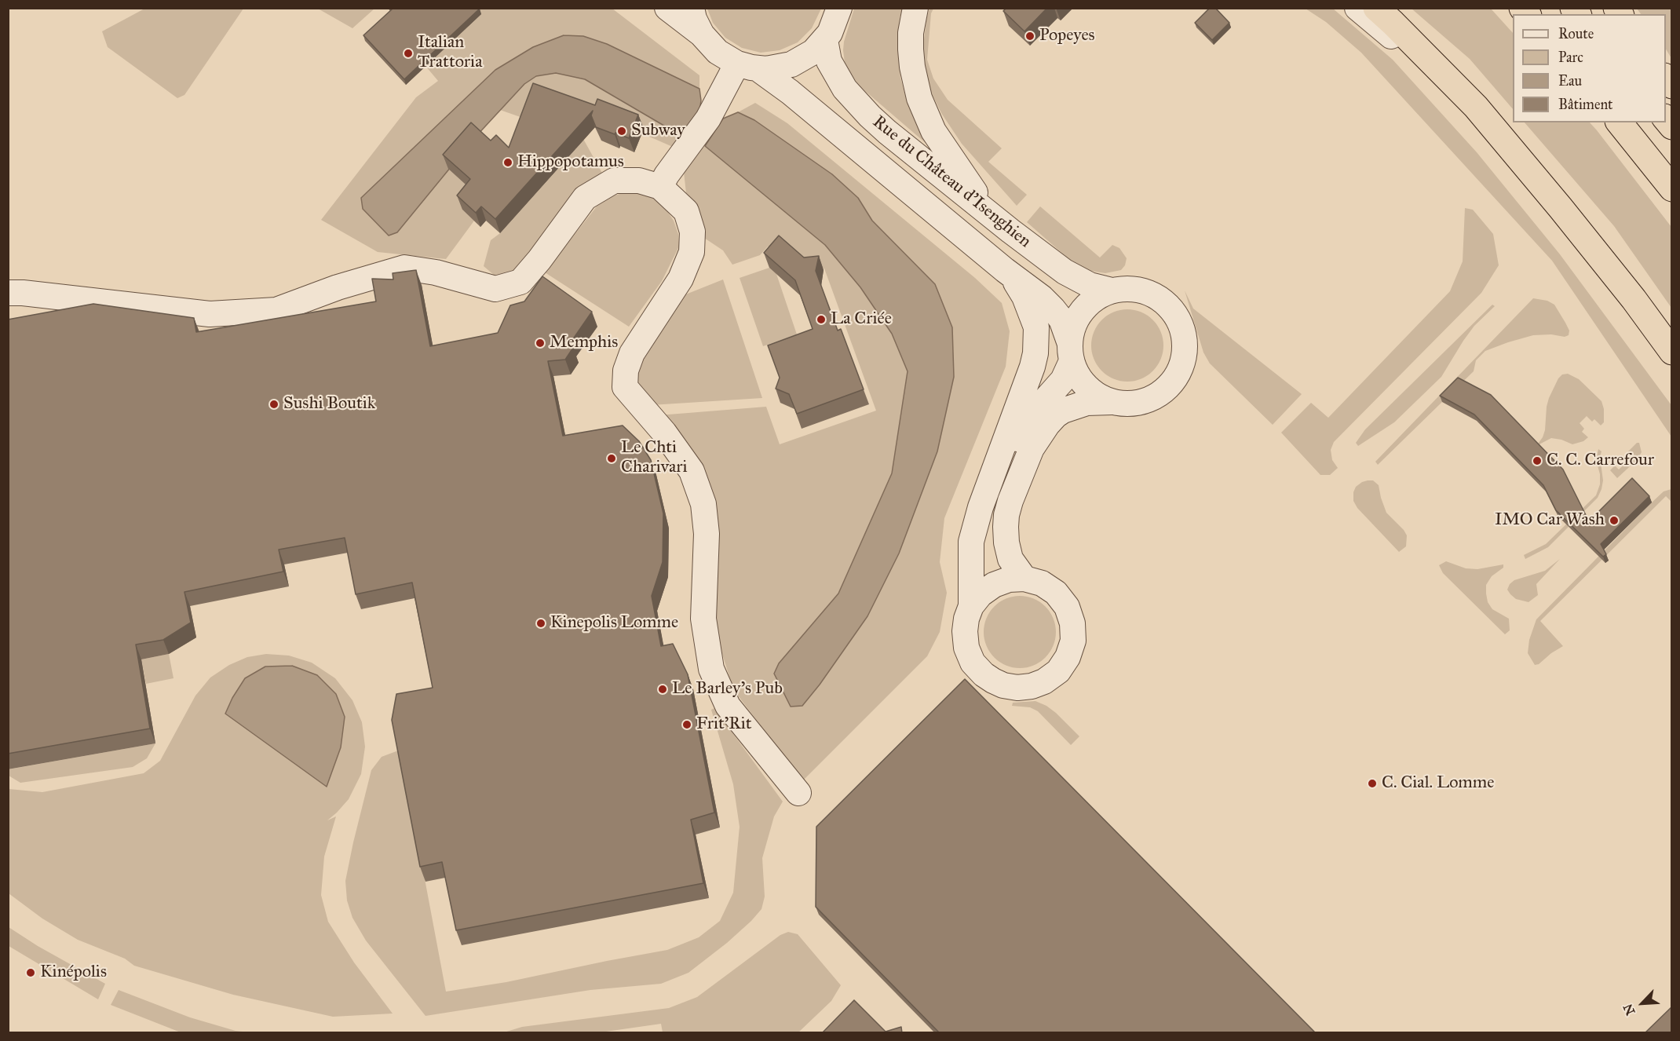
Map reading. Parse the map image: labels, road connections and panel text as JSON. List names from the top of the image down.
{
  "streets": {
    "street": ["Rue du Château d'Isenghien"]
  },
  "places": [
    "Popeyes",
    "Italian Trattoria",
    "Subway",
    "Hippopotamus",
    "La Criée",
    "Memphis",
    "Sushi Boutik",
    "Le Chti Charivari",
    "C. C. Carrefour",
    "IMO Car Wash",
    "Kinepolis Lomme",
    "Le Barley's Pub",
    "Frit'Rit",
    "C. Cial. Lomme",
    "Kinépolis"
  ],
  "legend": [
    "Route",
    "Parc",
    "Eau",
    "Bâtiment"
  ],
  "north": "bottom left"
}
